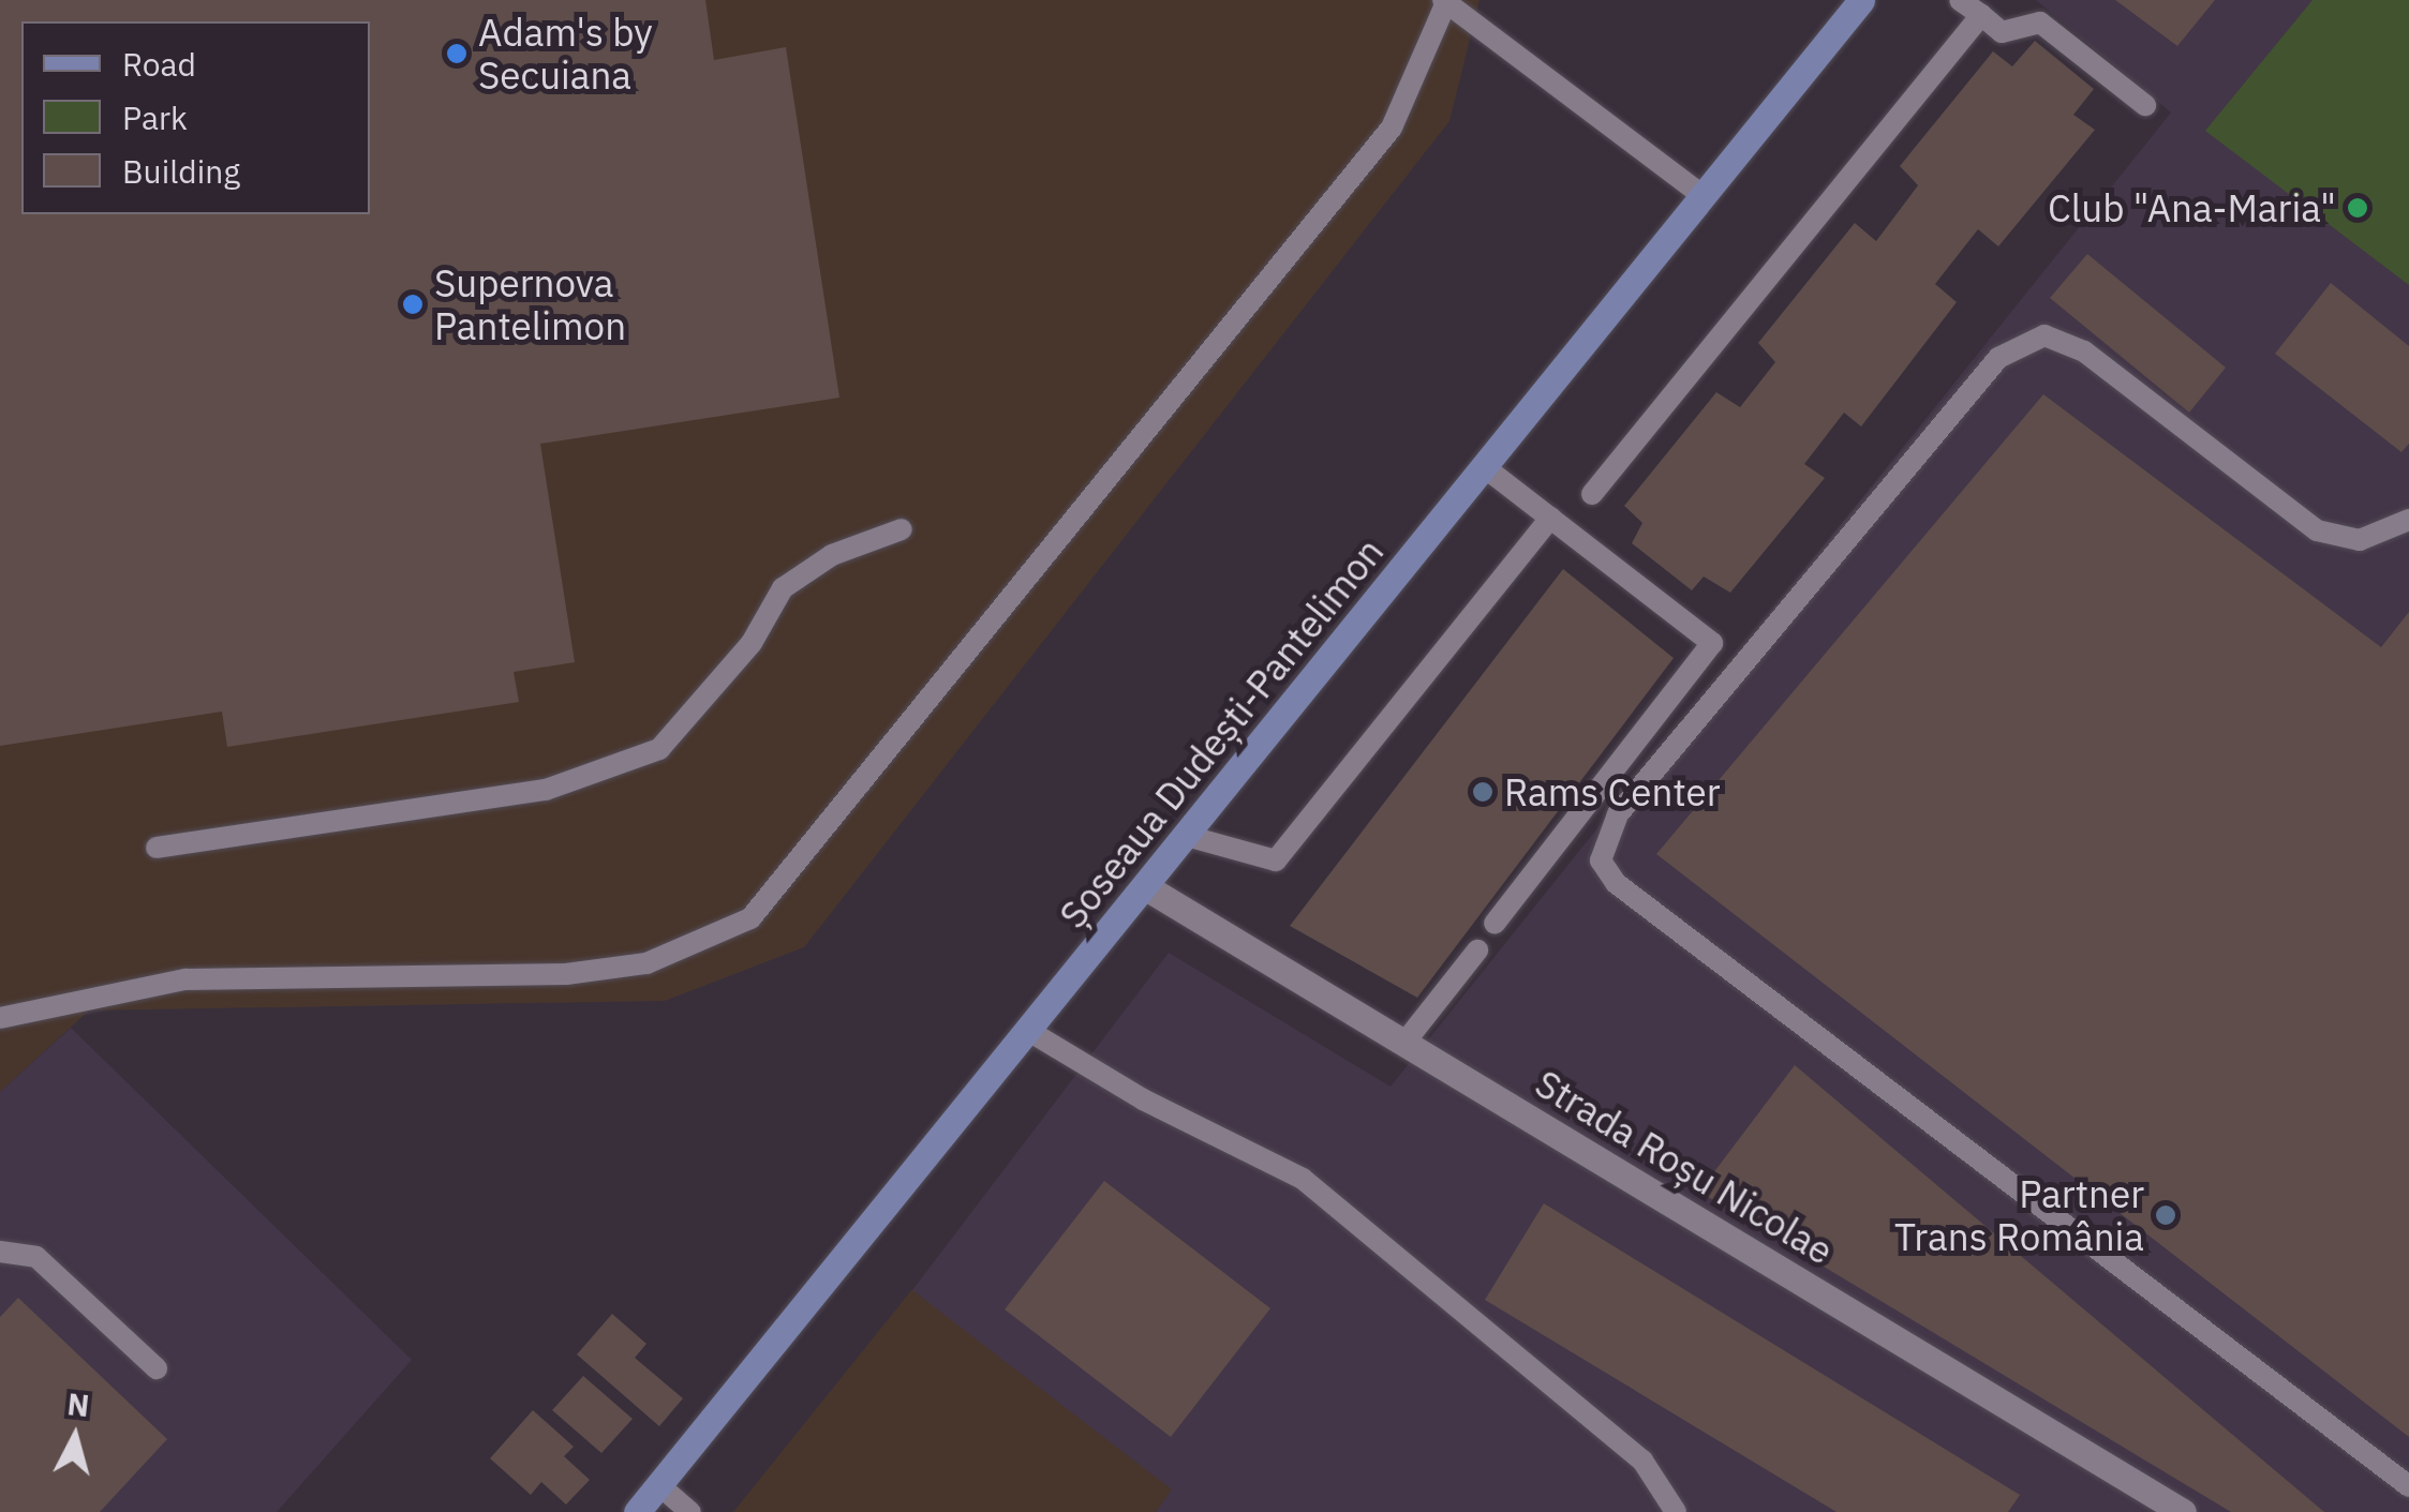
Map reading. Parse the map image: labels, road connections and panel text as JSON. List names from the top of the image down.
{
  "streets": {
    "street": ["Șoseaua Dudești-Pantelimon", "Strada Roșu Nicolae"]
  },
  "crossings": [
    ["Șoseaua Dudești-Pantelimon", "Strada Roșu Nicolae"]
  ],
  "places": [
    "Adam's by Secuiana",
    "Club \"Ana-Maria\"",
    "Supernova Pantelimon",
    "Rams Center",
    "Partner Trans România"
  ],
  "legend": ["Road", "Park", "Building"],
  "north": "top"
}
